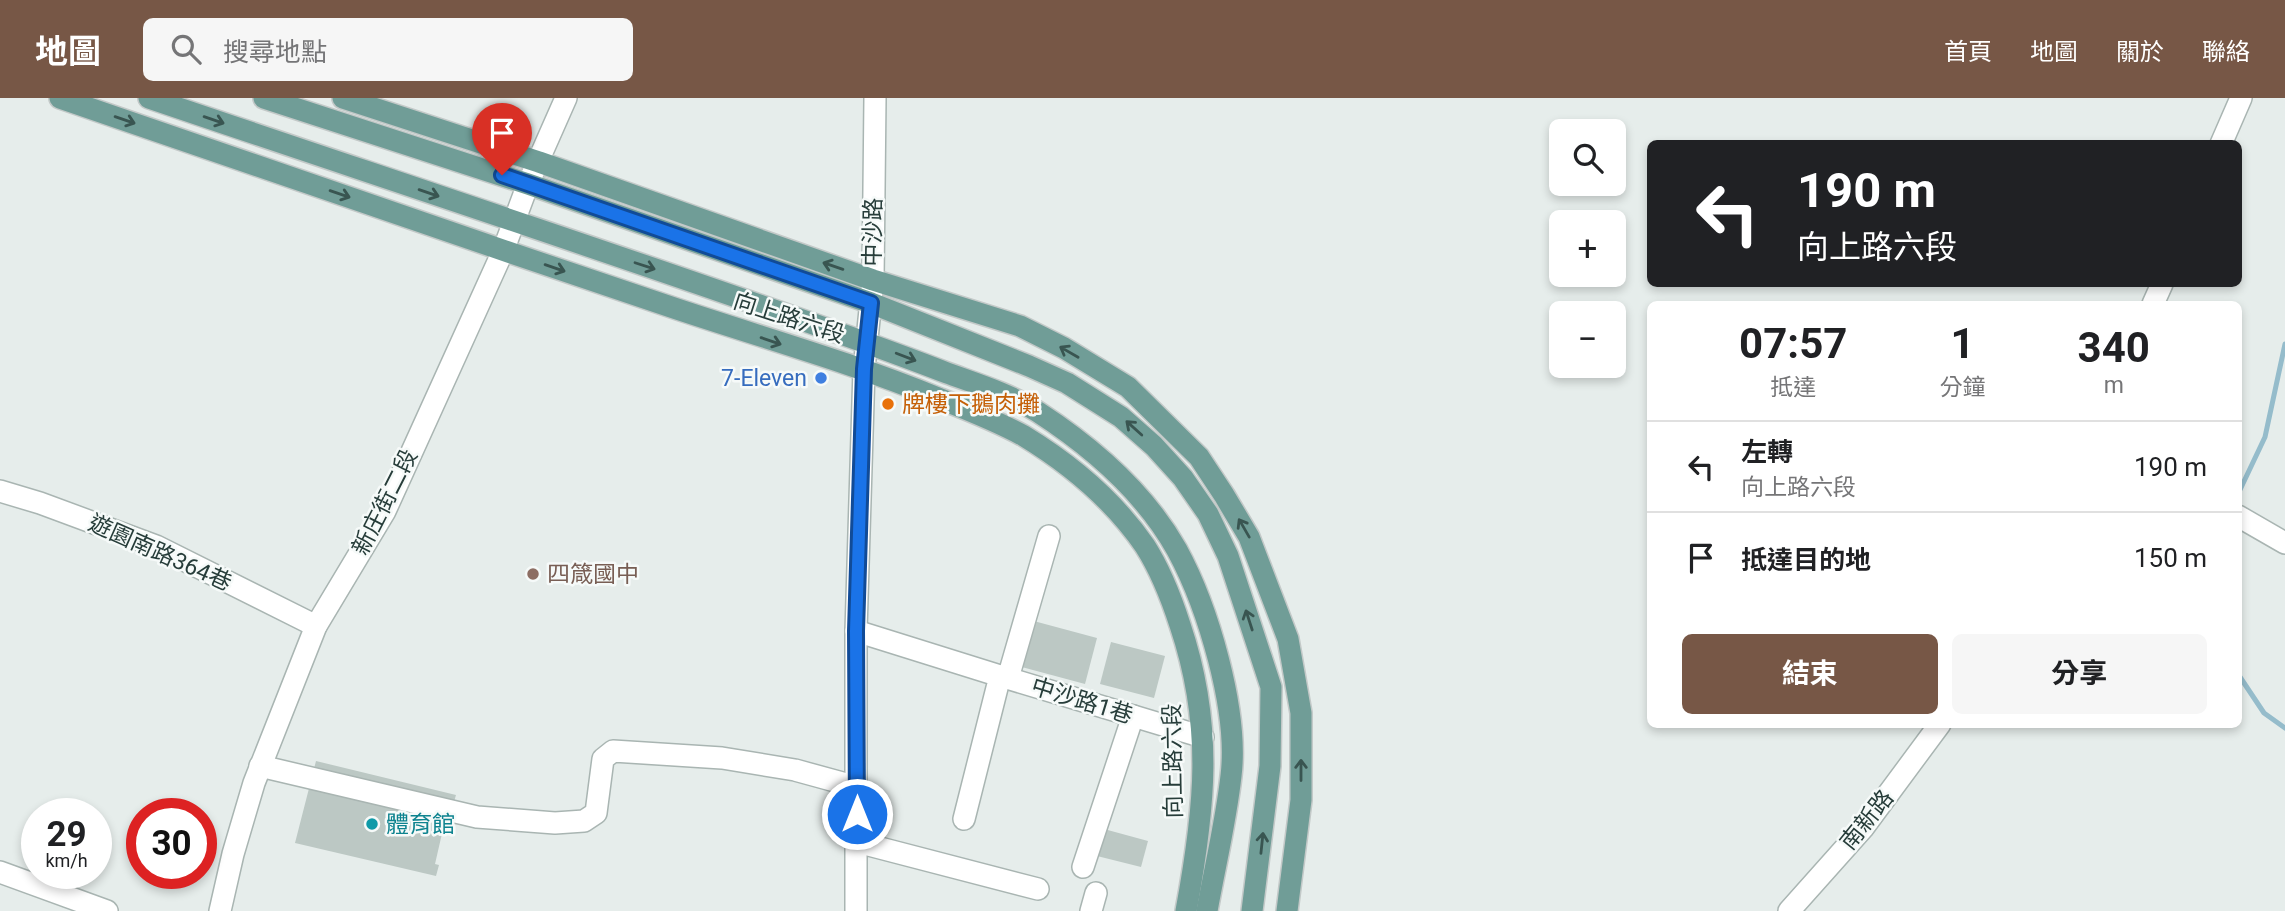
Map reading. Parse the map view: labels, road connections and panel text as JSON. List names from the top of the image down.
{
  "streets": {
    "main road": ["向上路六段"],
    "street": [
      "中沙路",
      "新庄街二段",
      "遊園南路364巷",
      "中沙路1巷",
      "南新路"
    ]
  },
  "crossings": [
    ["中沙路", "向上路六段"],
    ["中沙路", "中沙路1巷"],
    ["向上路六段", "新庄街二段"],
    ["向上路六段", "中沙路1巷"],
    ["新庄街二段", "遊園南路364巷"]
  ],
  "places": [
    "7-Eleven",
    "牌樓下鵝肉攤",
    "四箴國中",
    "體育館"
  ],
  "page": {
    "header": "地圖",
    "search": "搜尋地點",
    "nav": [
      "首頁",
      "地圖",
      "關於",
      "聯絡"
    ],
    "map_buttons": ["+", "−"],
    "turn": ["190 m", "向上路六段"],
    "eta": [
      "07:57",
      "抵達",
      "1",
      "分鐘",
      "340",
      "m"
    ],
    "list": [
      {
        "name": "左轉",
        "note": "向上路六段",
        "value": "190 m"
      },
      {
        "name": "抵達目的地",
        "value": "150 m"
      }
    ],
    "buttons": ["結束", "分享"],
    "speed": "29 km/h",
    "limit": "30"
  }
}
